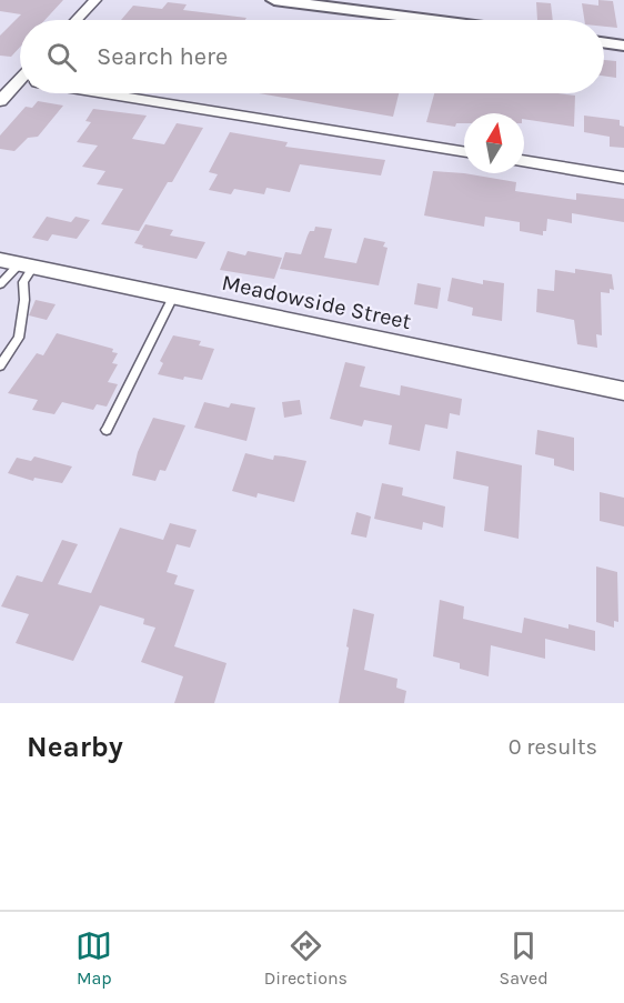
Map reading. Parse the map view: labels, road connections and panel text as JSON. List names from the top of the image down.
{
  "streets": {
    "street": ["Meadowside Street"]
  },
  "north": "top",
  "page": {
    "search": "Search here",
    "heading": ["Nearby", "0 results"],
    "nav": ["Map", "Directions", "Saved"]
  }
}
